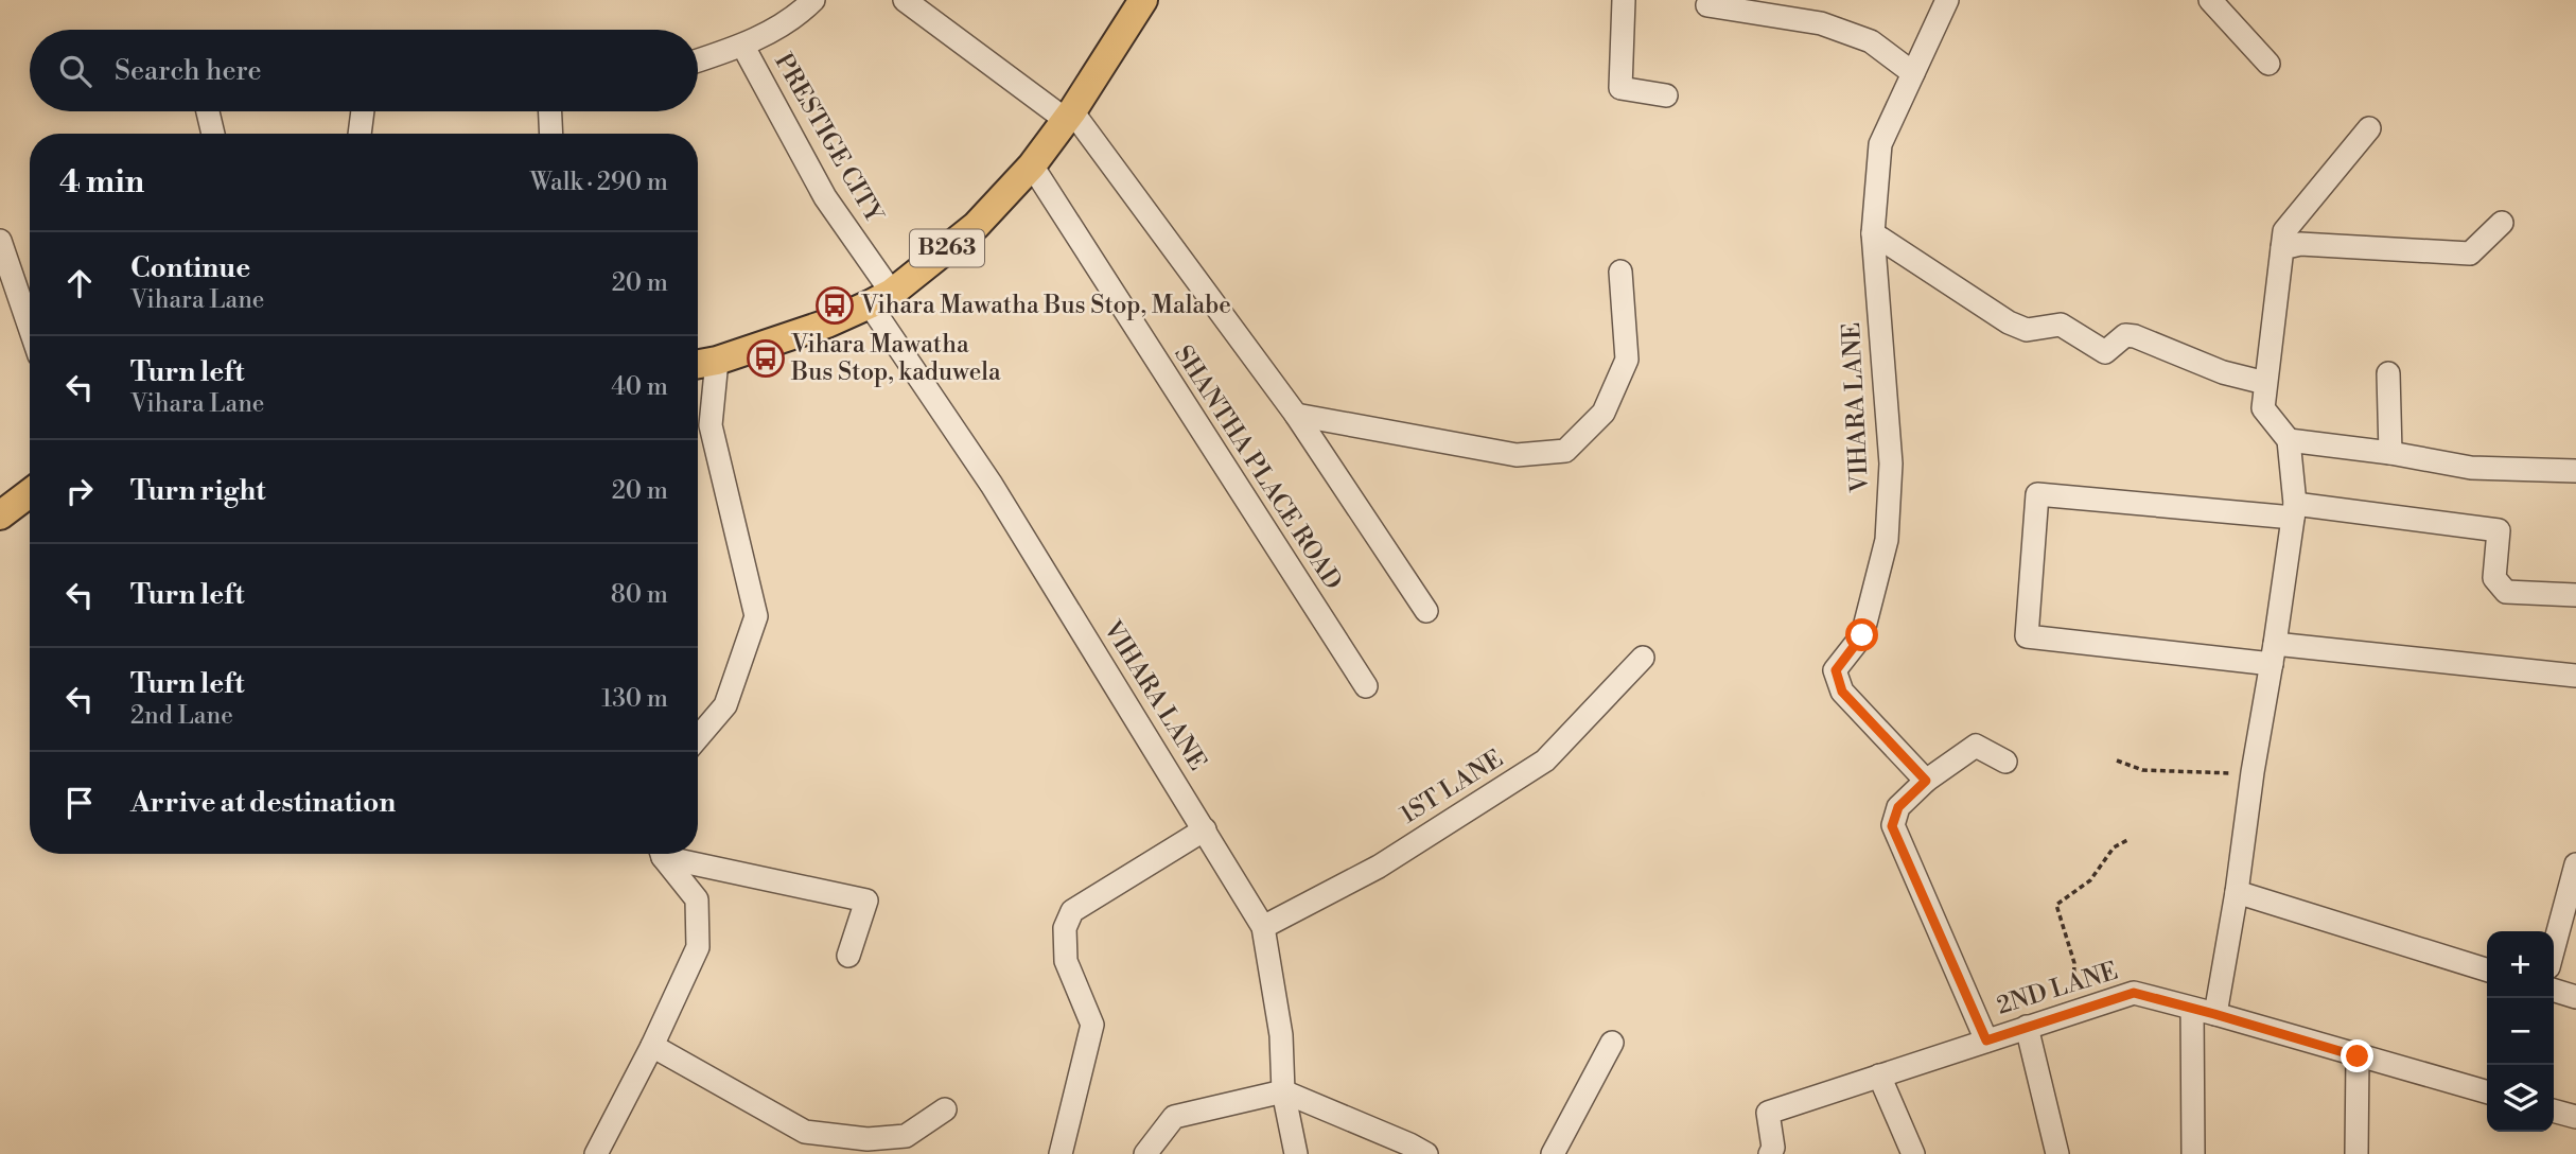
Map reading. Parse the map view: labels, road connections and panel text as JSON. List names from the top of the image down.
{
  "streets": {
    "main road": ["B263"],
    "street": [
      "PRESTIGE CITY",
      "VIHARA LANE",
      "SHANTHA PLACE ROAD",
      "1ST LANE",
      "2ND LANE"
    ]
  },
  "crossings": [
    ["PRESTIGE CITY", "B263"],
    ["PRESTIGE CITY", "VIHARA LANE"],
    ["B263", "VIHARA LANE"],
    ["B263", "SHANTHA PLACE ROAD"],
    ["VIHARA LANE", "1ST LANE"]
  ],
  "places": {
    "bus stop": ["Vihara Mawatha Bus Stop, Malabe", "Vihara Mawatha Bus Stop, kaduwela"]
  },
  "page": {
    "search": "Search here",
    "heading": ["4 min", "Walk · 290 m"],
    "list": [
      ["Continue", "Vihara Lane", "20 m"],
      ["Turn left", "Vihara Lane", "40 m"],
      ["Turn right", "20 m"],
      ["Turn left", "80 m"],
      ["Turn left", "2nd Lane", "130 m"],
      "Arrive at destination"
    ],
    "map_buttons": ["+", "−"]
  }
}
